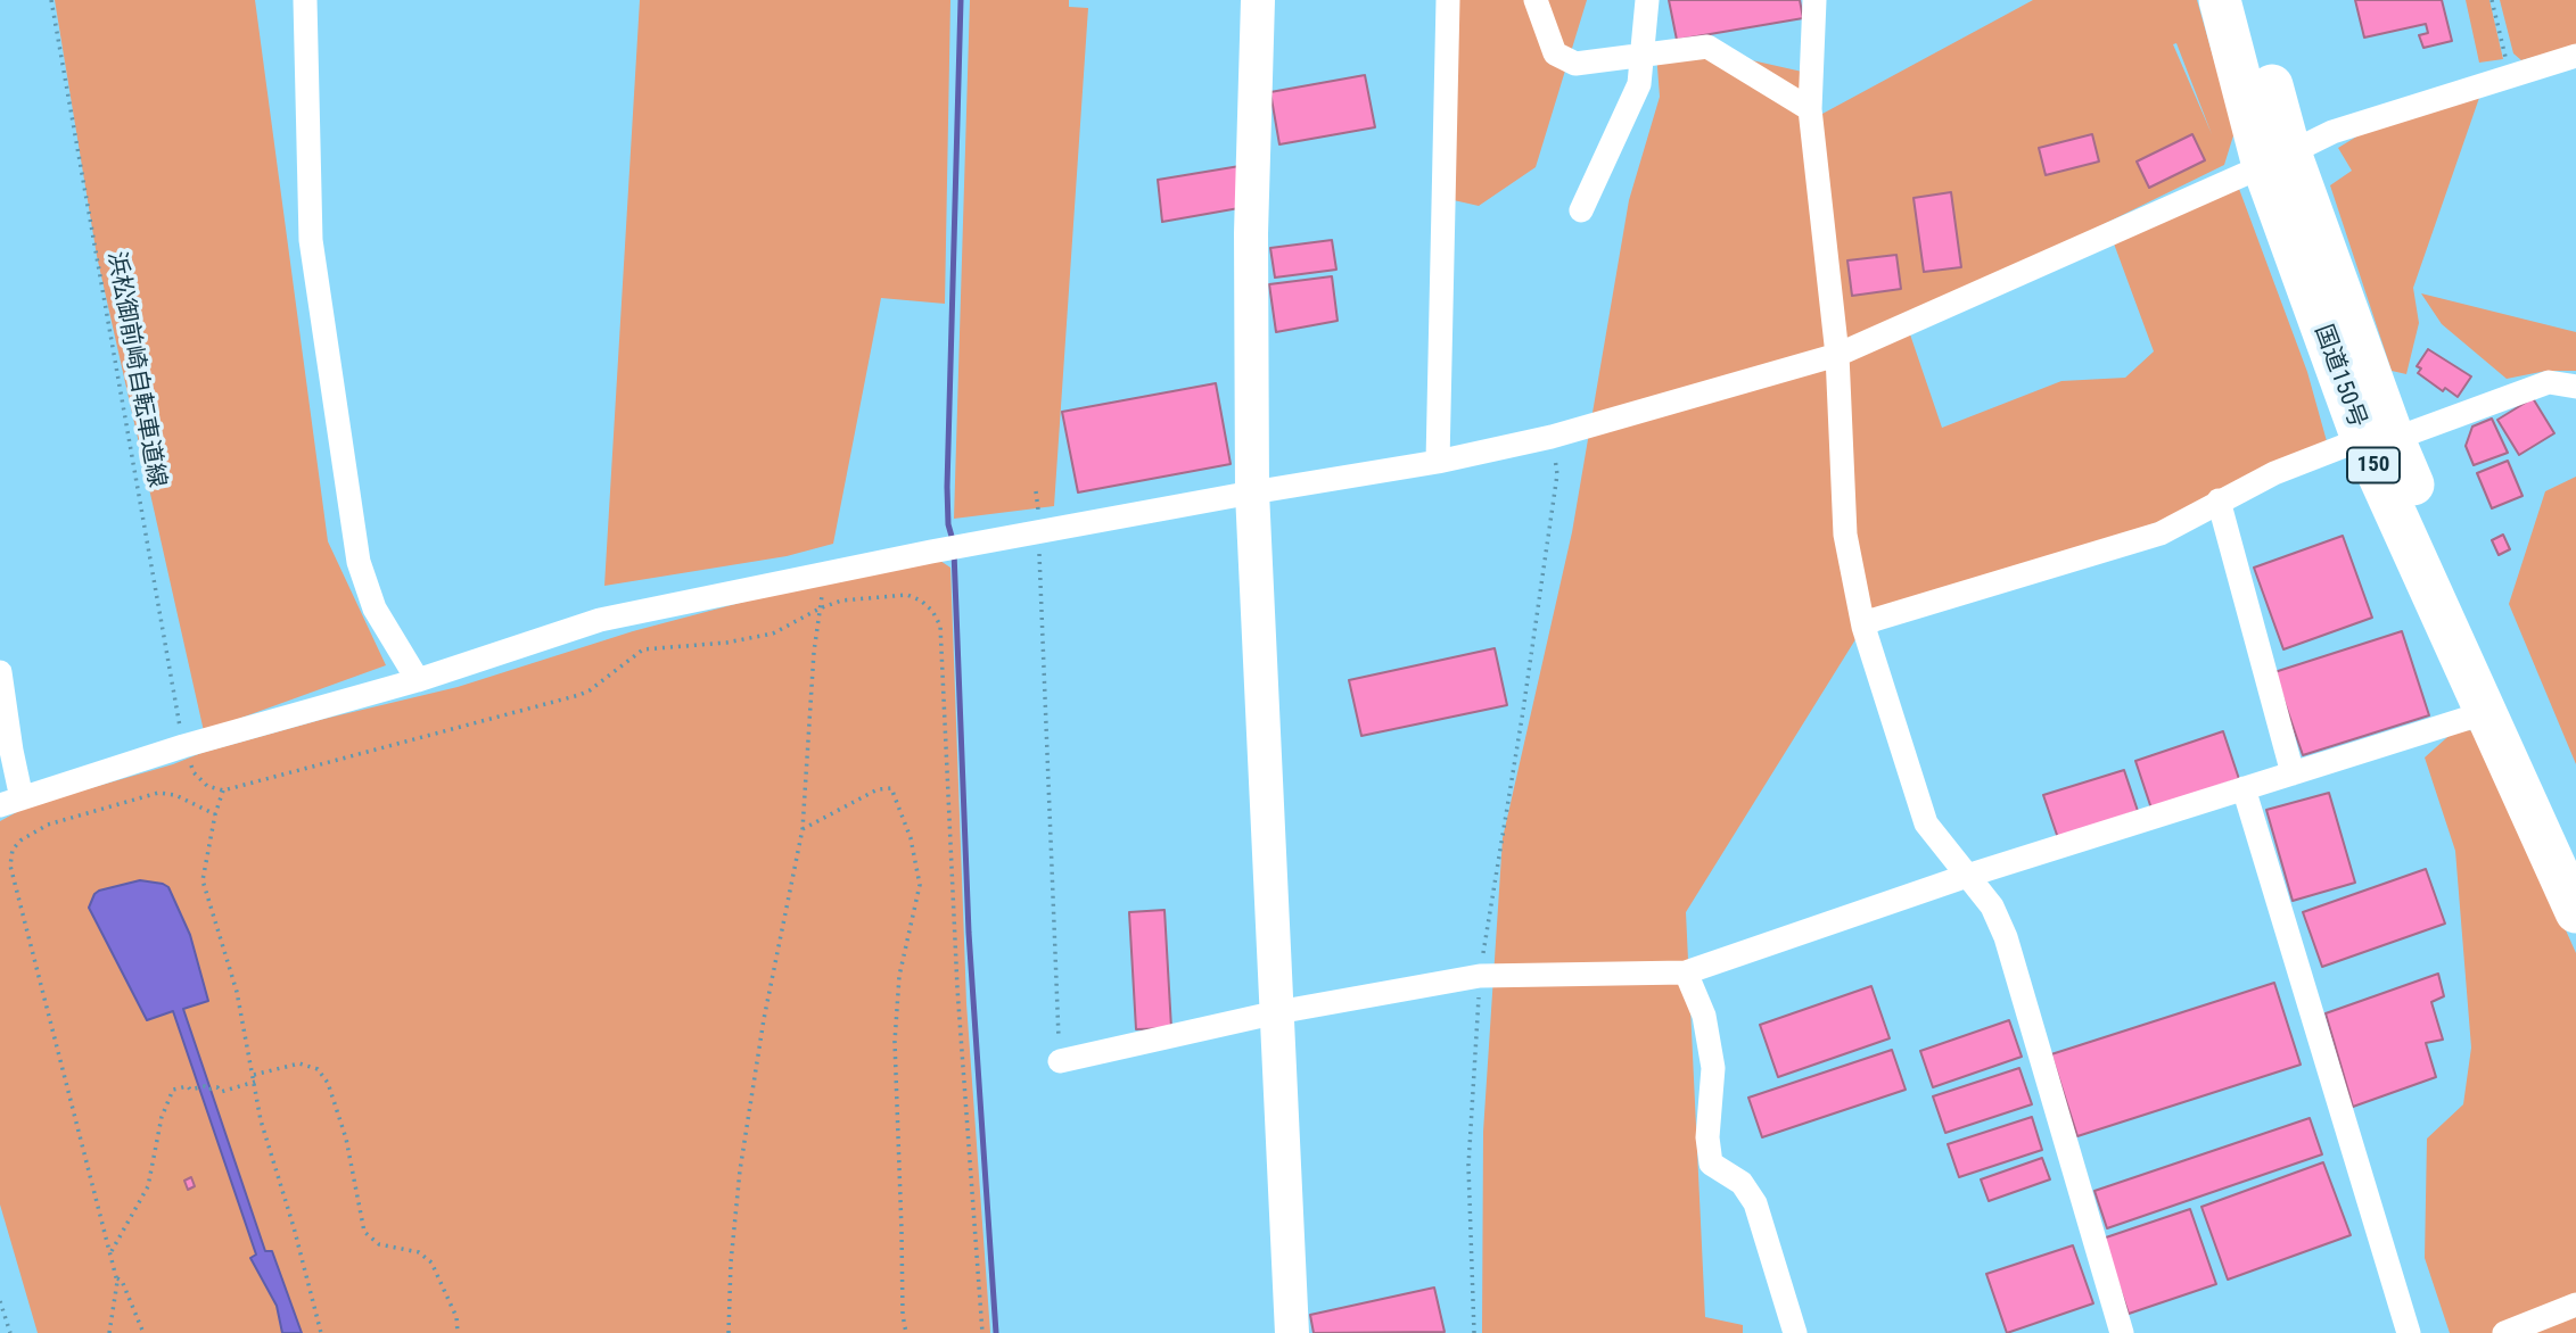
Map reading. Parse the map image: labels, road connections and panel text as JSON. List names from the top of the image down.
{
  "streets": {
    "highway": ["国道150号", "150"],
    "path": ["浜松御前崎自転車道線"]
  }
}
